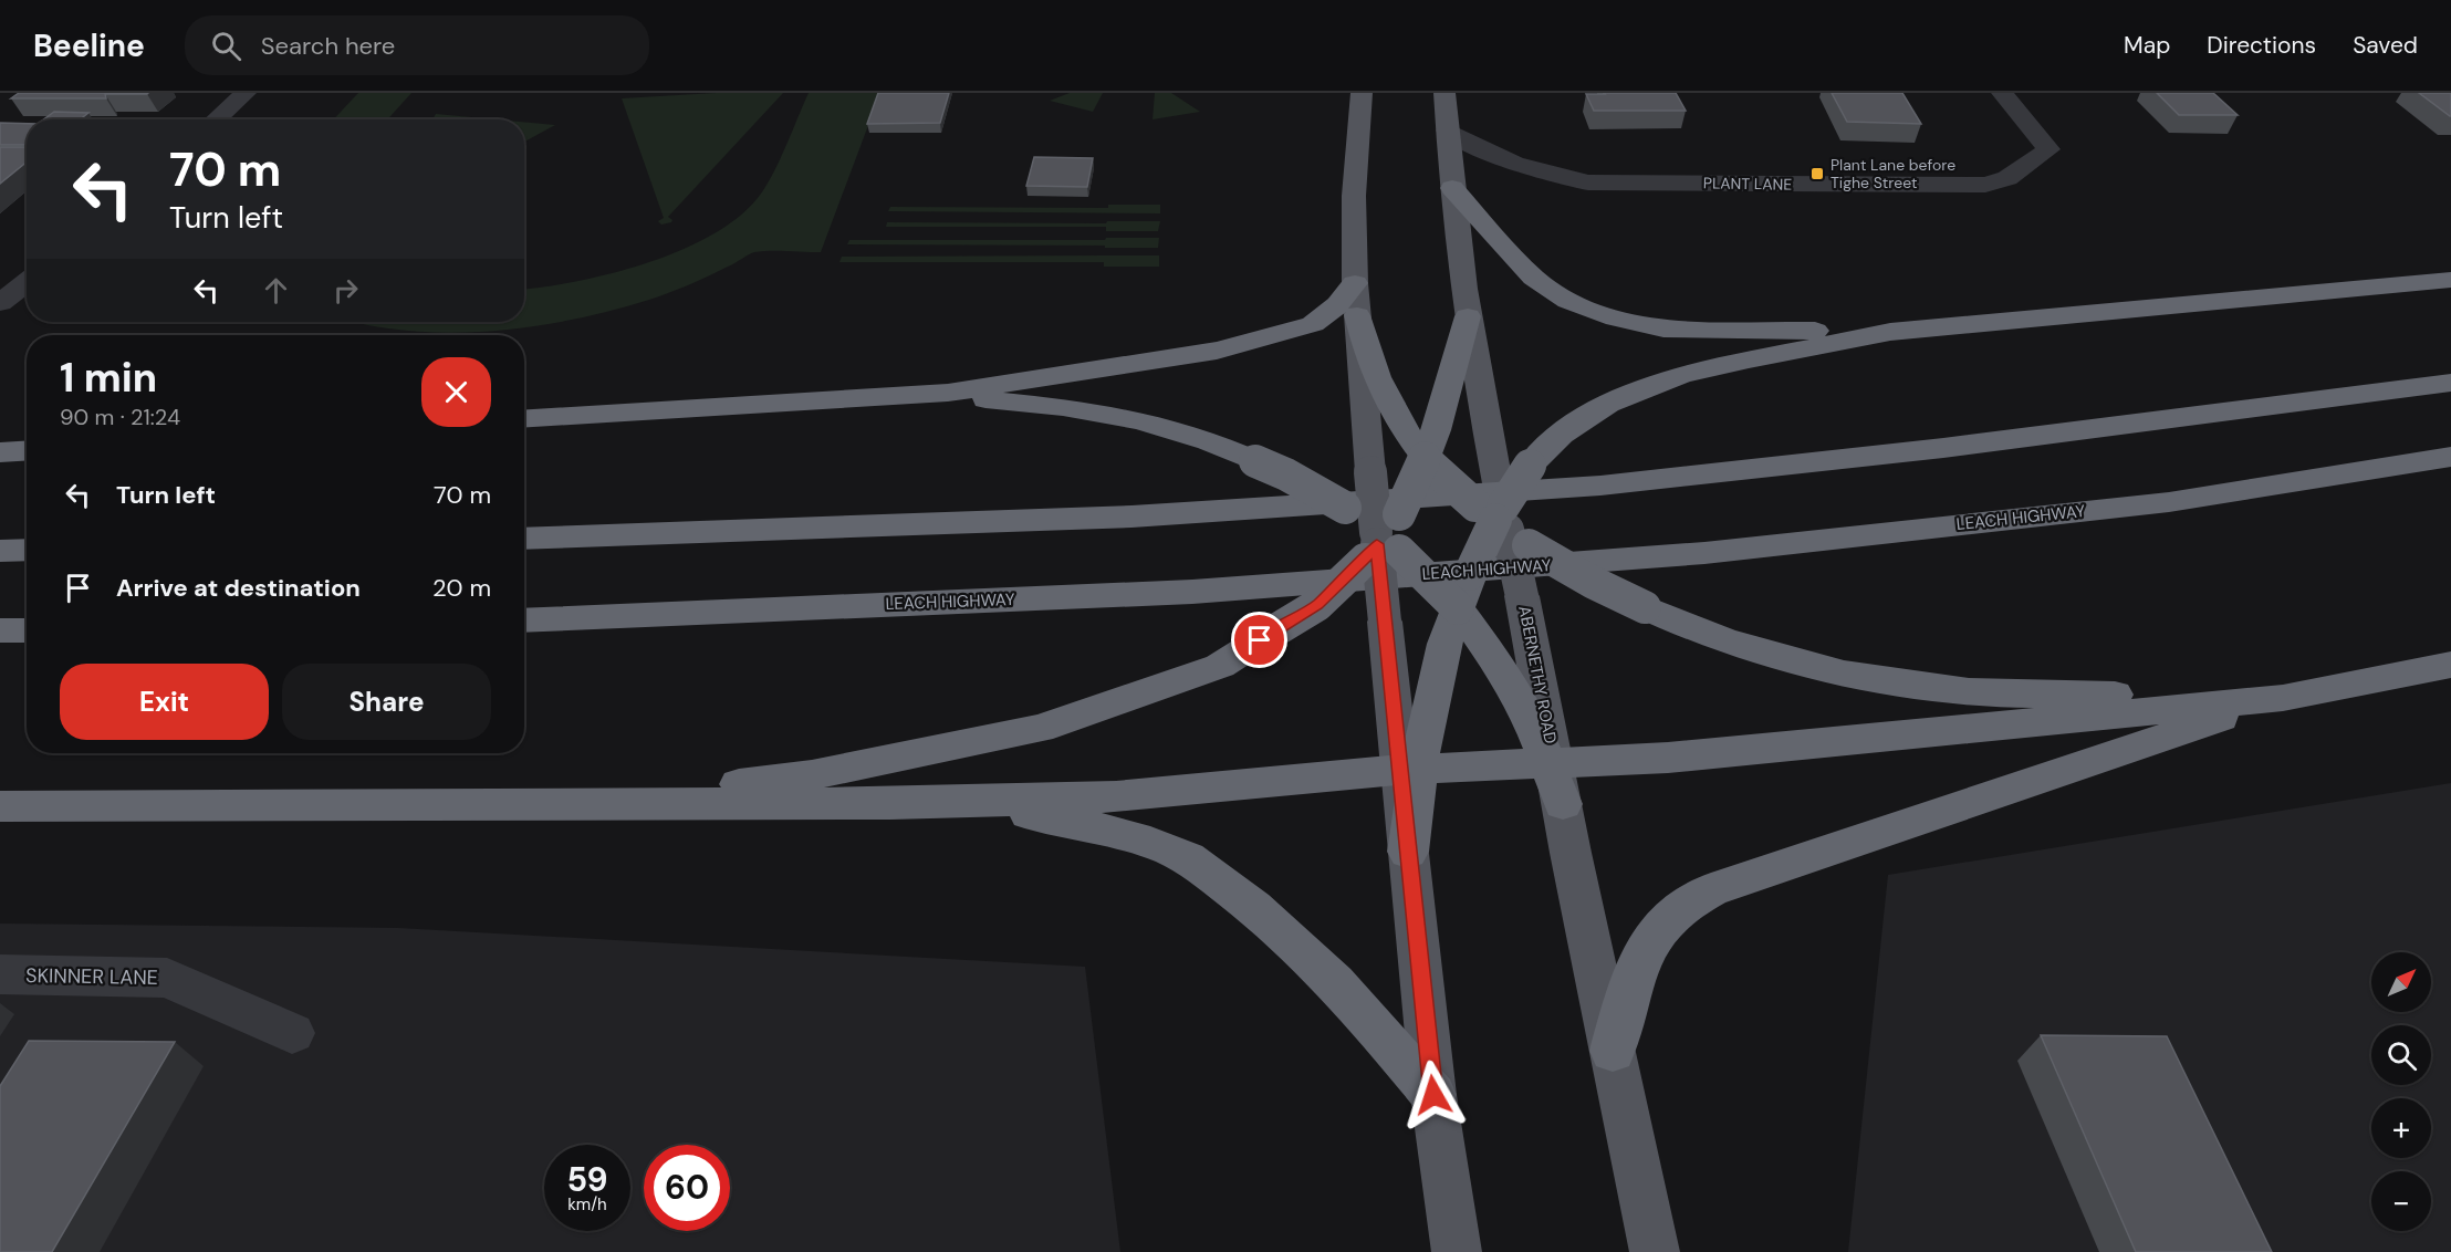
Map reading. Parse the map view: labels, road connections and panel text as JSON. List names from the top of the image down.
{
  "streets": {
    "highway": ["LEACH HIGHWAY"],
    "main road": ["ABERNETHY ROAD"],
    "street": ["PLANT LANE", "SKINNER LANE"]
  },
  "crossings": [
    ["PLANT LANE", "ABERNETHY ROAD"]
  ],
  "places": {
    "transit": ["Plant Lane before Tighe Street"]
  },
  "north": "top right",
  "page": {
    "header": "Beeline",
    "search": "Search here",
    "nav": ["Map", "Directions", "Saved"],
    "turn": ["70 m", "Turn left"],
    "heading": ["1 min", "90 m · 21:24"],
    "list": [
      {
        "name": "Turn left",
        "value": "70 m"
      },
      {
        "name": "Arrive at destination",
        "value": "20 m"
      }
    ],
    "buttons": ["Exit", "Share"],
    "map_buttons": ["+", "−"],
    "speed": "59 km/h",
    "limit": "60"
  }
}
